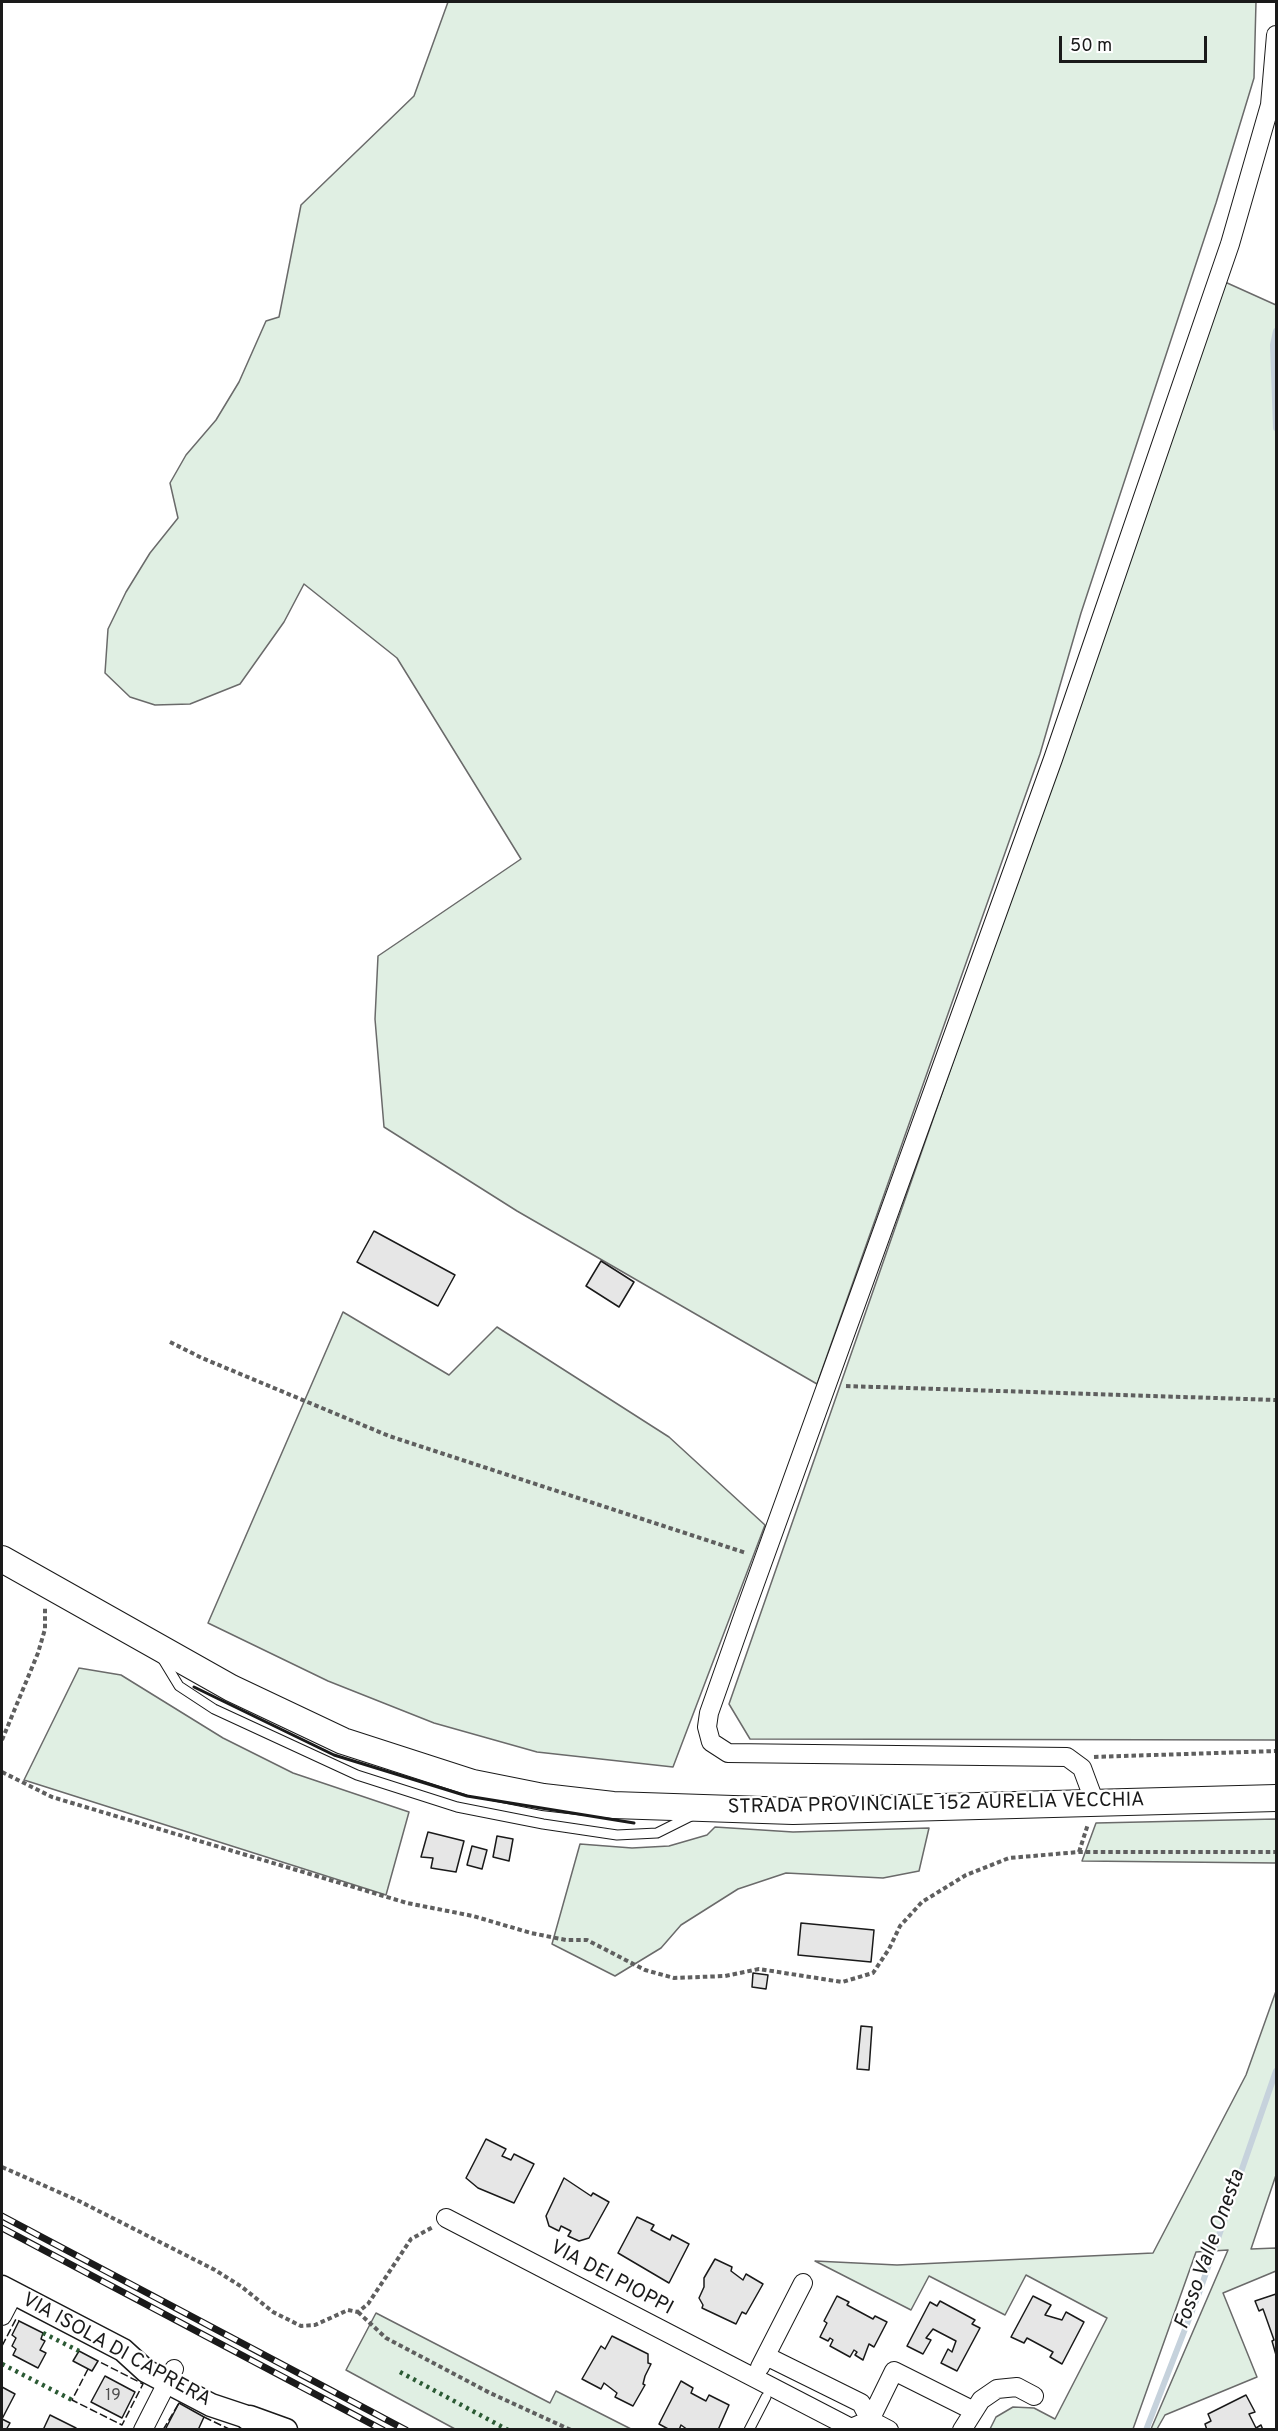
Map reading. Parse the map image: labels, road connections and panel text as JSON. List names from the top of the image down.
{
  "streets": {
    "main road": ["STRADA PROVINCIALE 152 AURELIA VECCHIA"],
    "street": ["VIA DEI PIOPPI", "VIA ISOLA DI CAPRERA"]
  },
  "water": ["Fosso Valle Onesta"],
  "house_numbers": ["19"],
  "scale_bar": "50 m"
}
